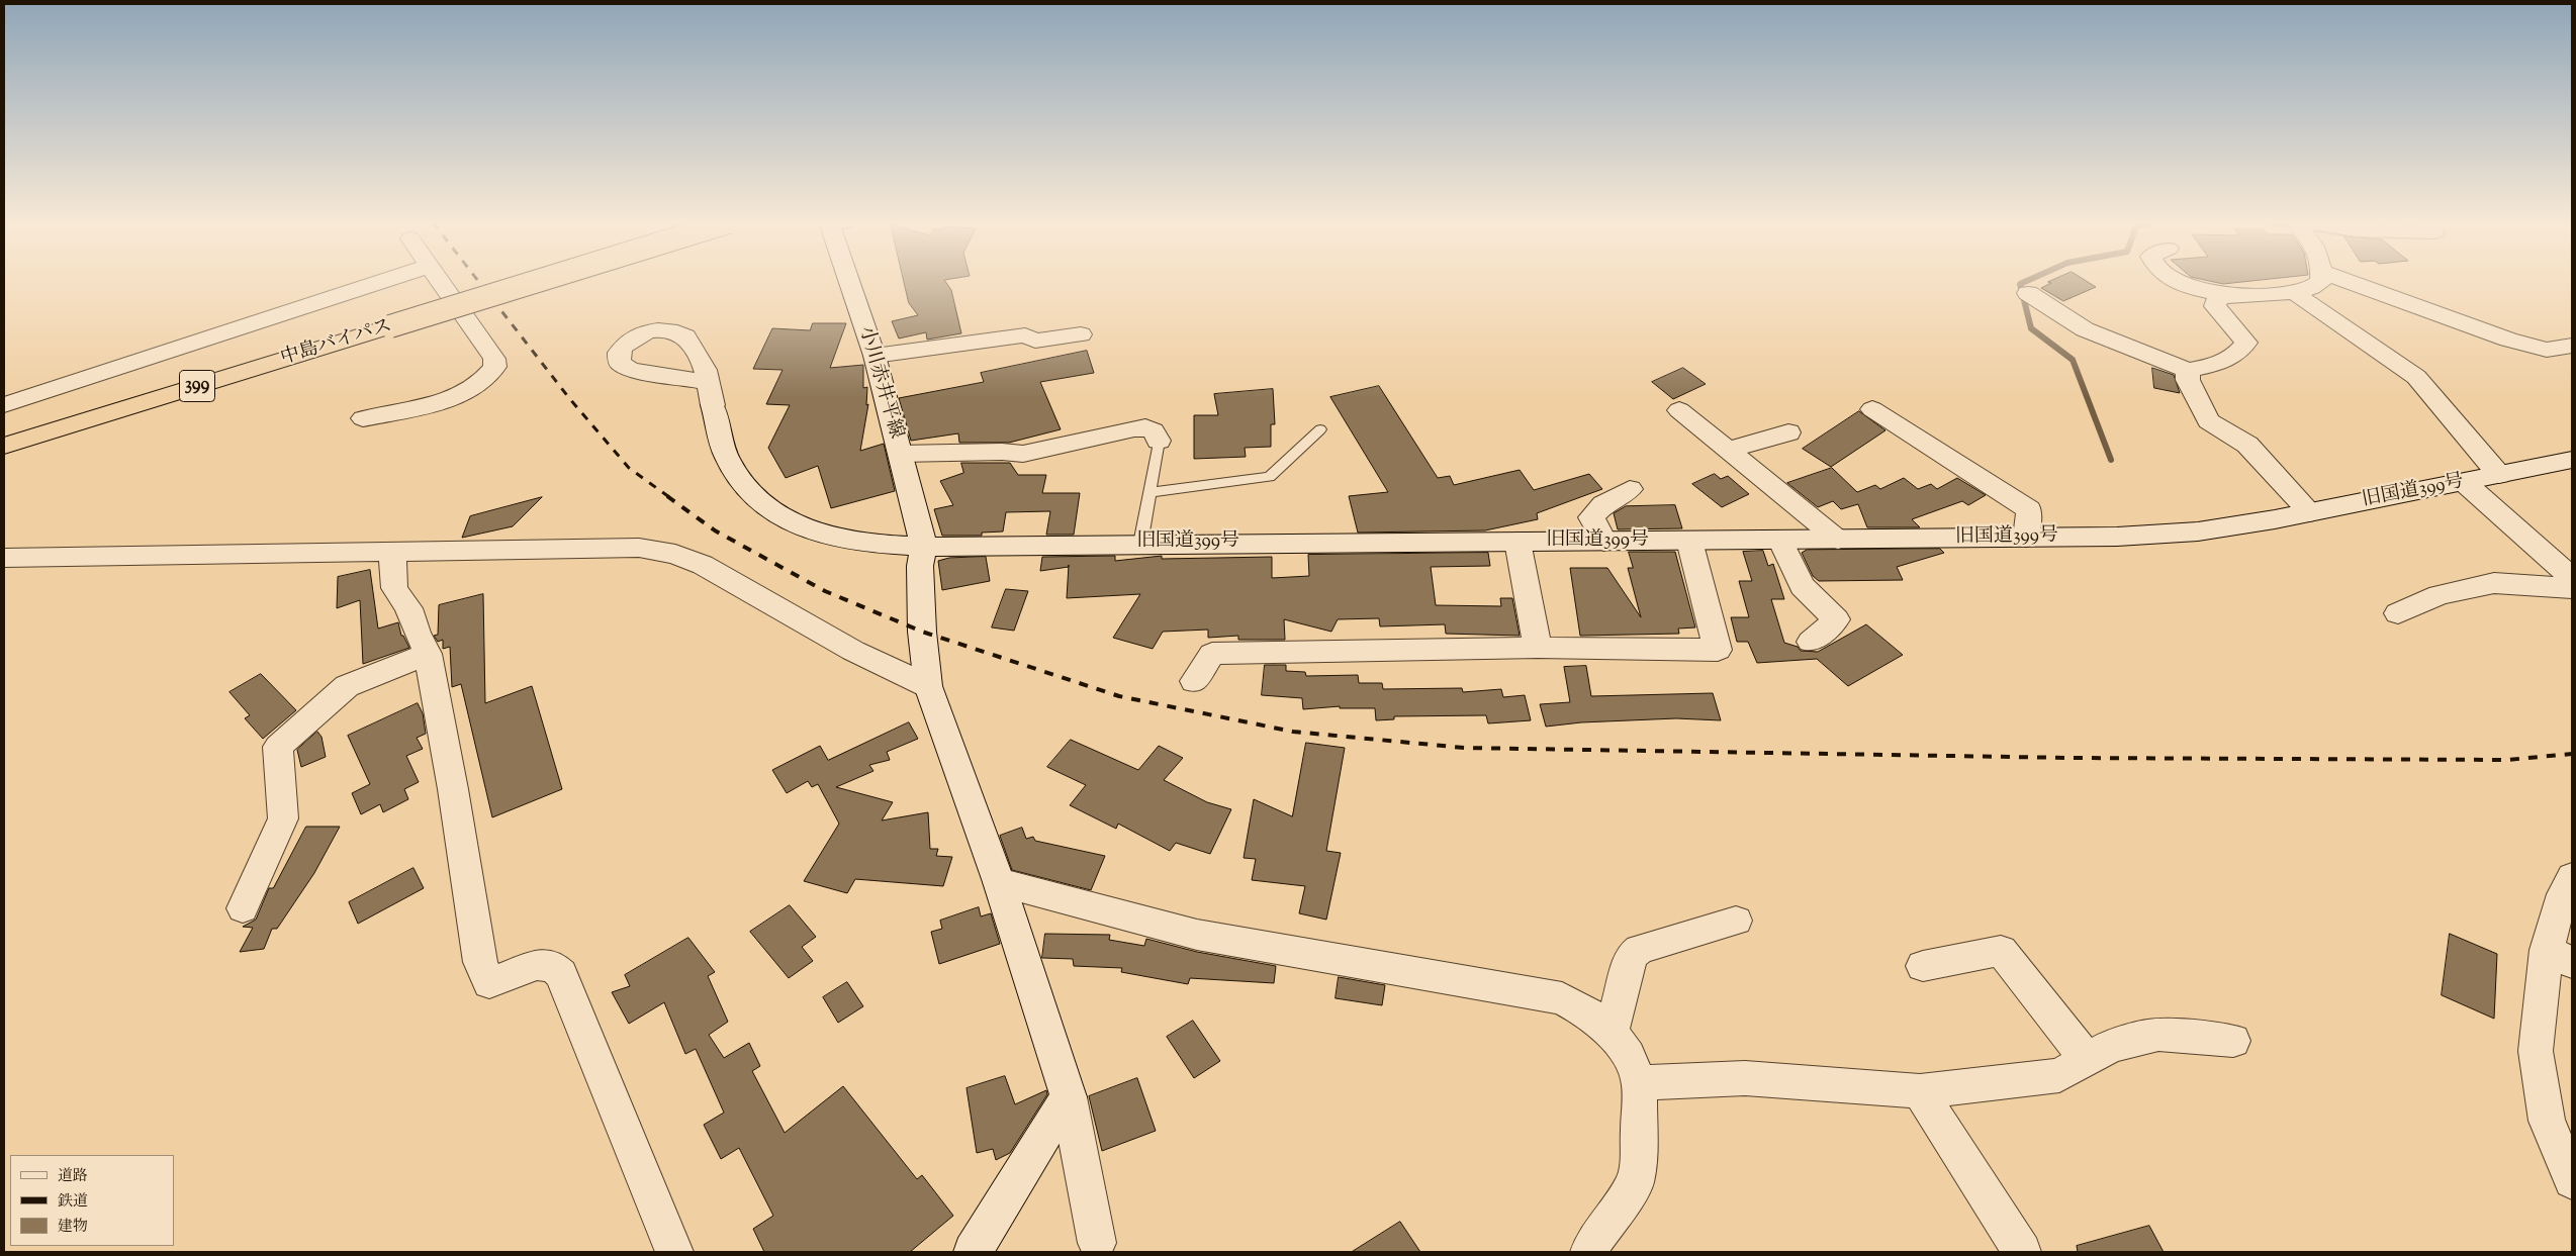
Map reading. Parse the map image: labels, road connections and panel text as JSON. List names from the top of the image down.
{
  "streets": {
    "highway": ["中島バイパス", "399"],
    "street": ["小川赤井平線", "旧国道399号"]
  },
  "crossings": [
    ["小川赤井平線", "旧国道399号"]
  ],
  "legend": ["道路", "鉄道", "建物"]
}
